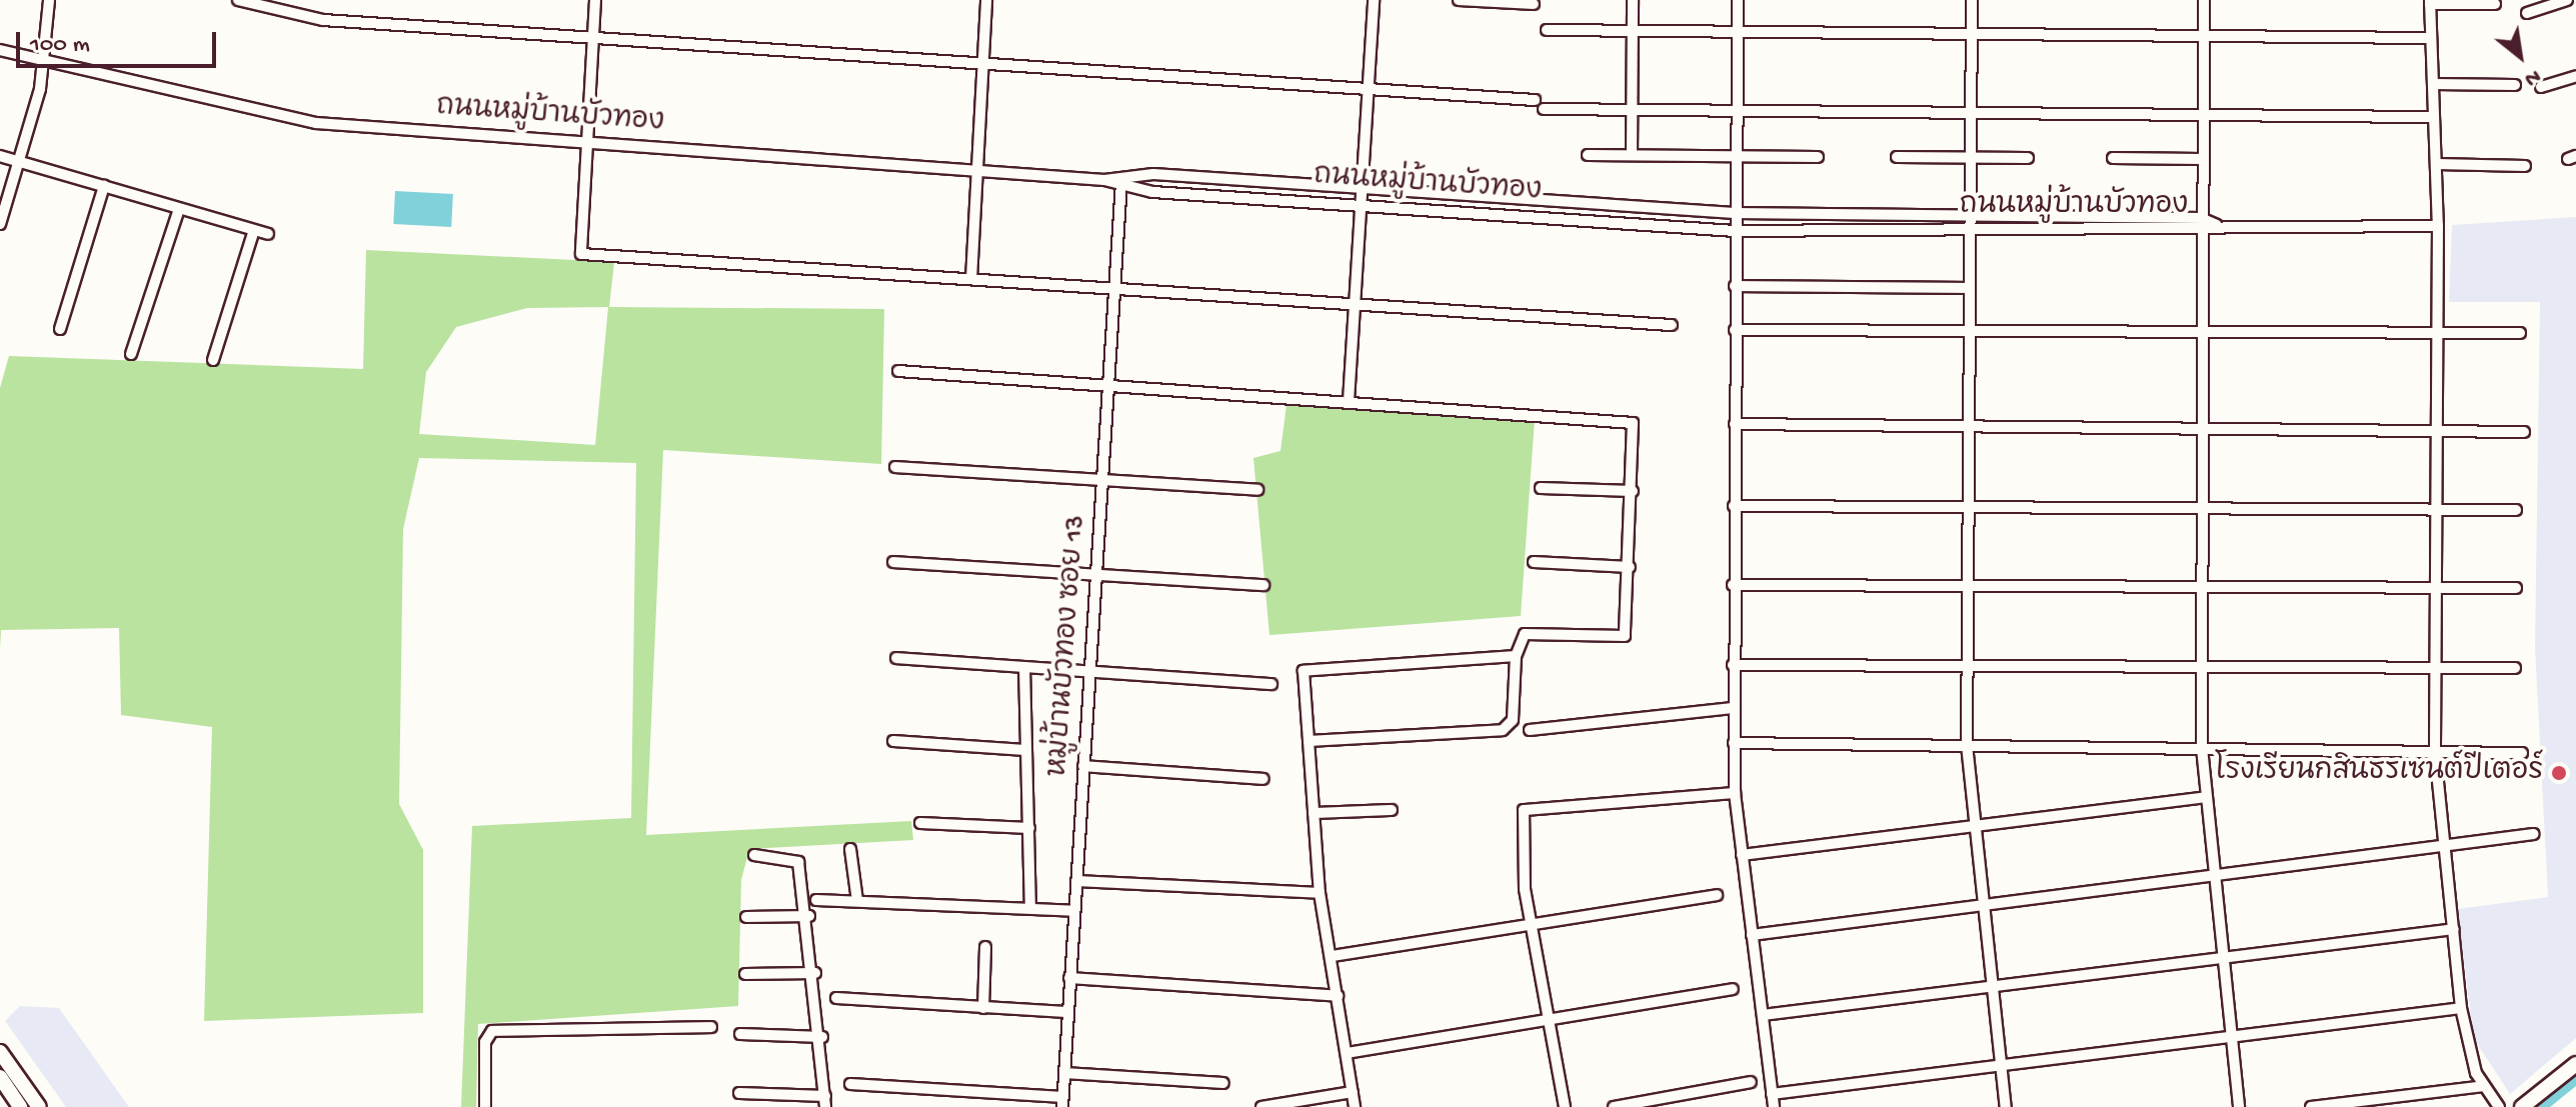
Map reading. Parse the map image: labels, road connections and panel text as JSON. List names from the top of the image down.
{
  "streets": {
    "street": ["ถนนหมู่บ้านบัวทอง", "หมู่บ้านบัวทอง ซอย 13"]
  },
  "crossings": [
    ["ถนนหมู่บ้านบัวทอง", "หมู่บ้านบัวทอง ซอย 13"]
  ],
  "places": ["โรงเรียนกสินธรเซนต์ปีเตอร์"],
  "scale_bar": "100 m",
  "north": "bottom right"
}
